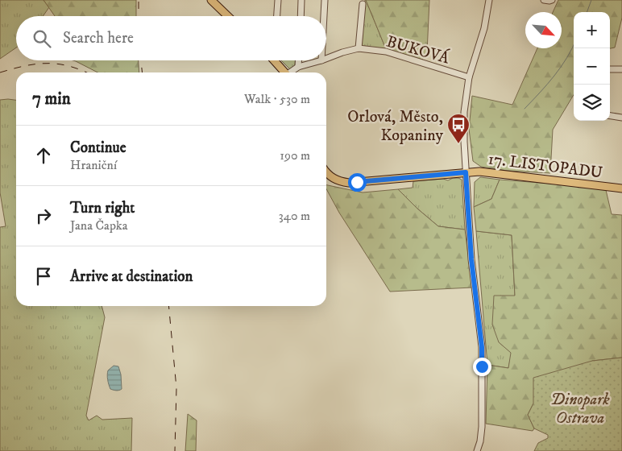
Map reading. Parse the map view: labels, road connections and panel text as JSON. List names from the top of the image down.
{
  "streets": {
    "main road": ["17. LISTOPADU"],
    "street": ["BUKOVÁ"]
  },
  "parks": ["Dinopark Ostrava"],
  "places": {
    "bus stop": ["Orlová, Město, Kopaniny"]
  },
  "north": "bottom right",
  "page": {
    "map_buttons": ["+", "−"],
    "search": "Search here",
    "heading": ["7 min", "Walk · 530 m"],
    "list": [
      ["Continue", "Hraniční", "190 m"],
      ["Turn right", "Jana Čapka", "340 m"],
      "Arrive at destination"
    ]
  }
}
